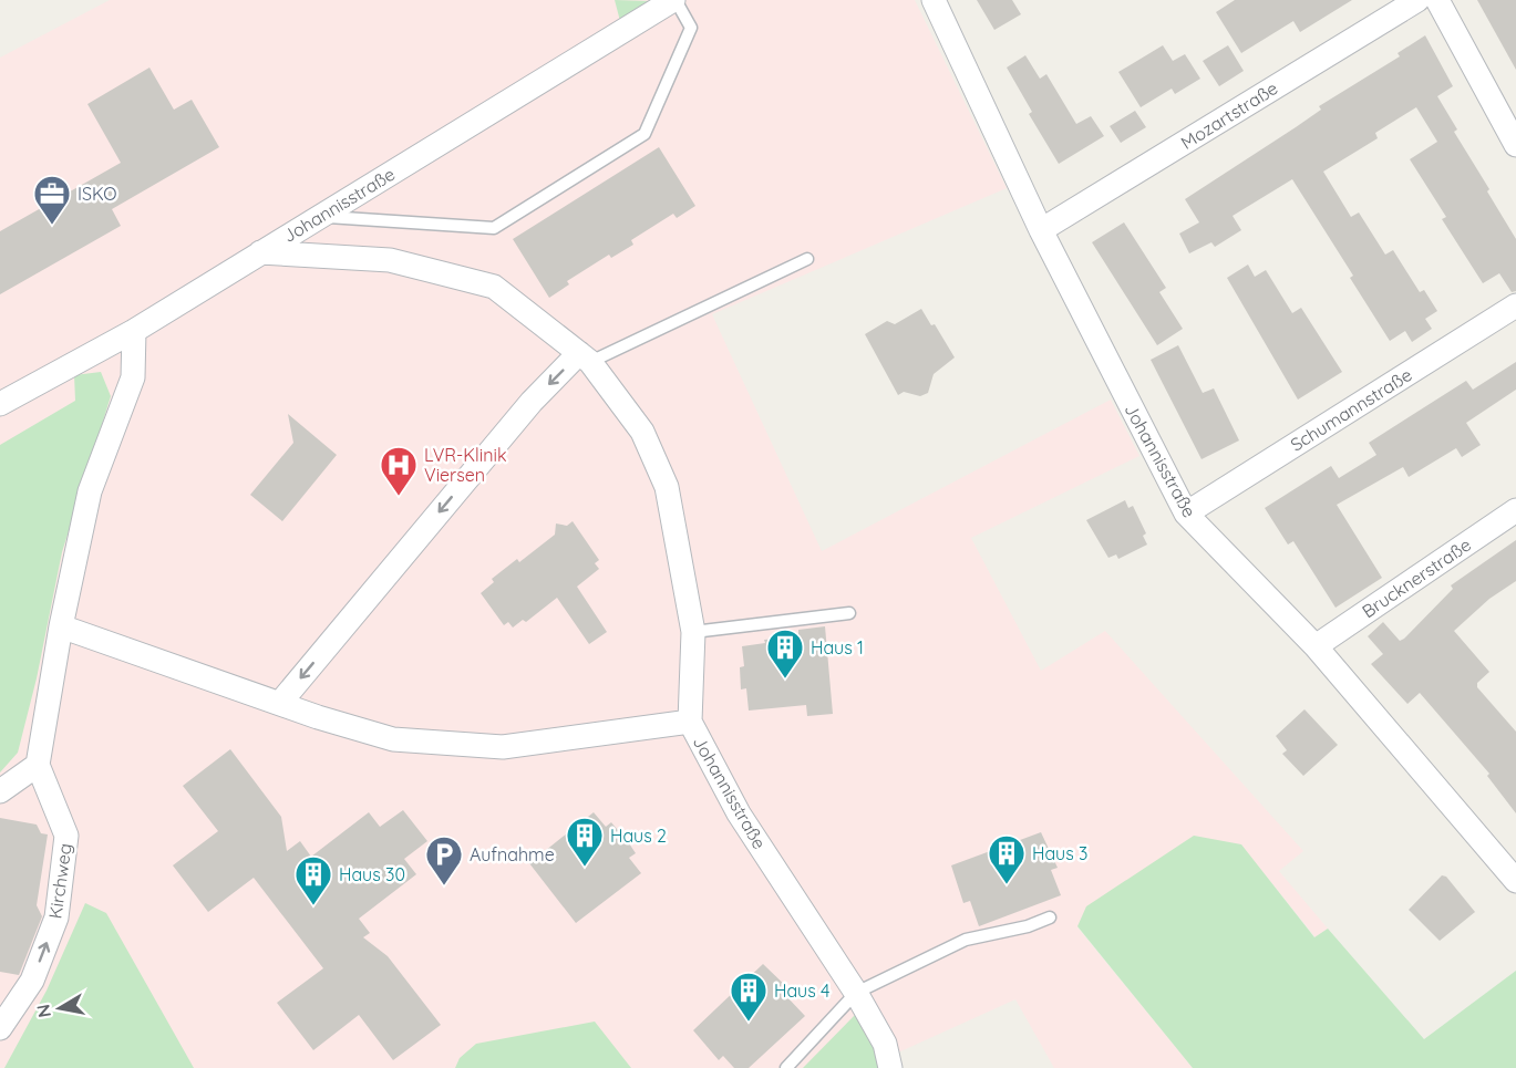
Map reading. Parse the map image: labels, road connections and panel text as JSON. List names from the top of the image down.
{
  "streets": {
    "street": [
      "Mozartstraße",
      "Johannisstraße",
      "Schumannstraße",
      "Brucknerstraße",
      "Kirchweg"
    ]
  },
  "crossings": [
    ["Mozartstraße", "Johannisstraße"],
    ["Johannisstraße", "Schumannstraße"],
    ["Johannisstraße", "Brucknerstraße"]
  ],
  "one_way": ["Kirchweg"],
  "places": {
    "office": ["ISKO"],
    "hospital": ["LVR-Klinik Viersen"],
    "building": [
      "Haus 1",
      "Haus 2",
      "Haus 3",
      "Haus 30",
      "Haus 4"
    ],
    "parking": ["Aufnahme"]
  },
  "north": "left"
}
